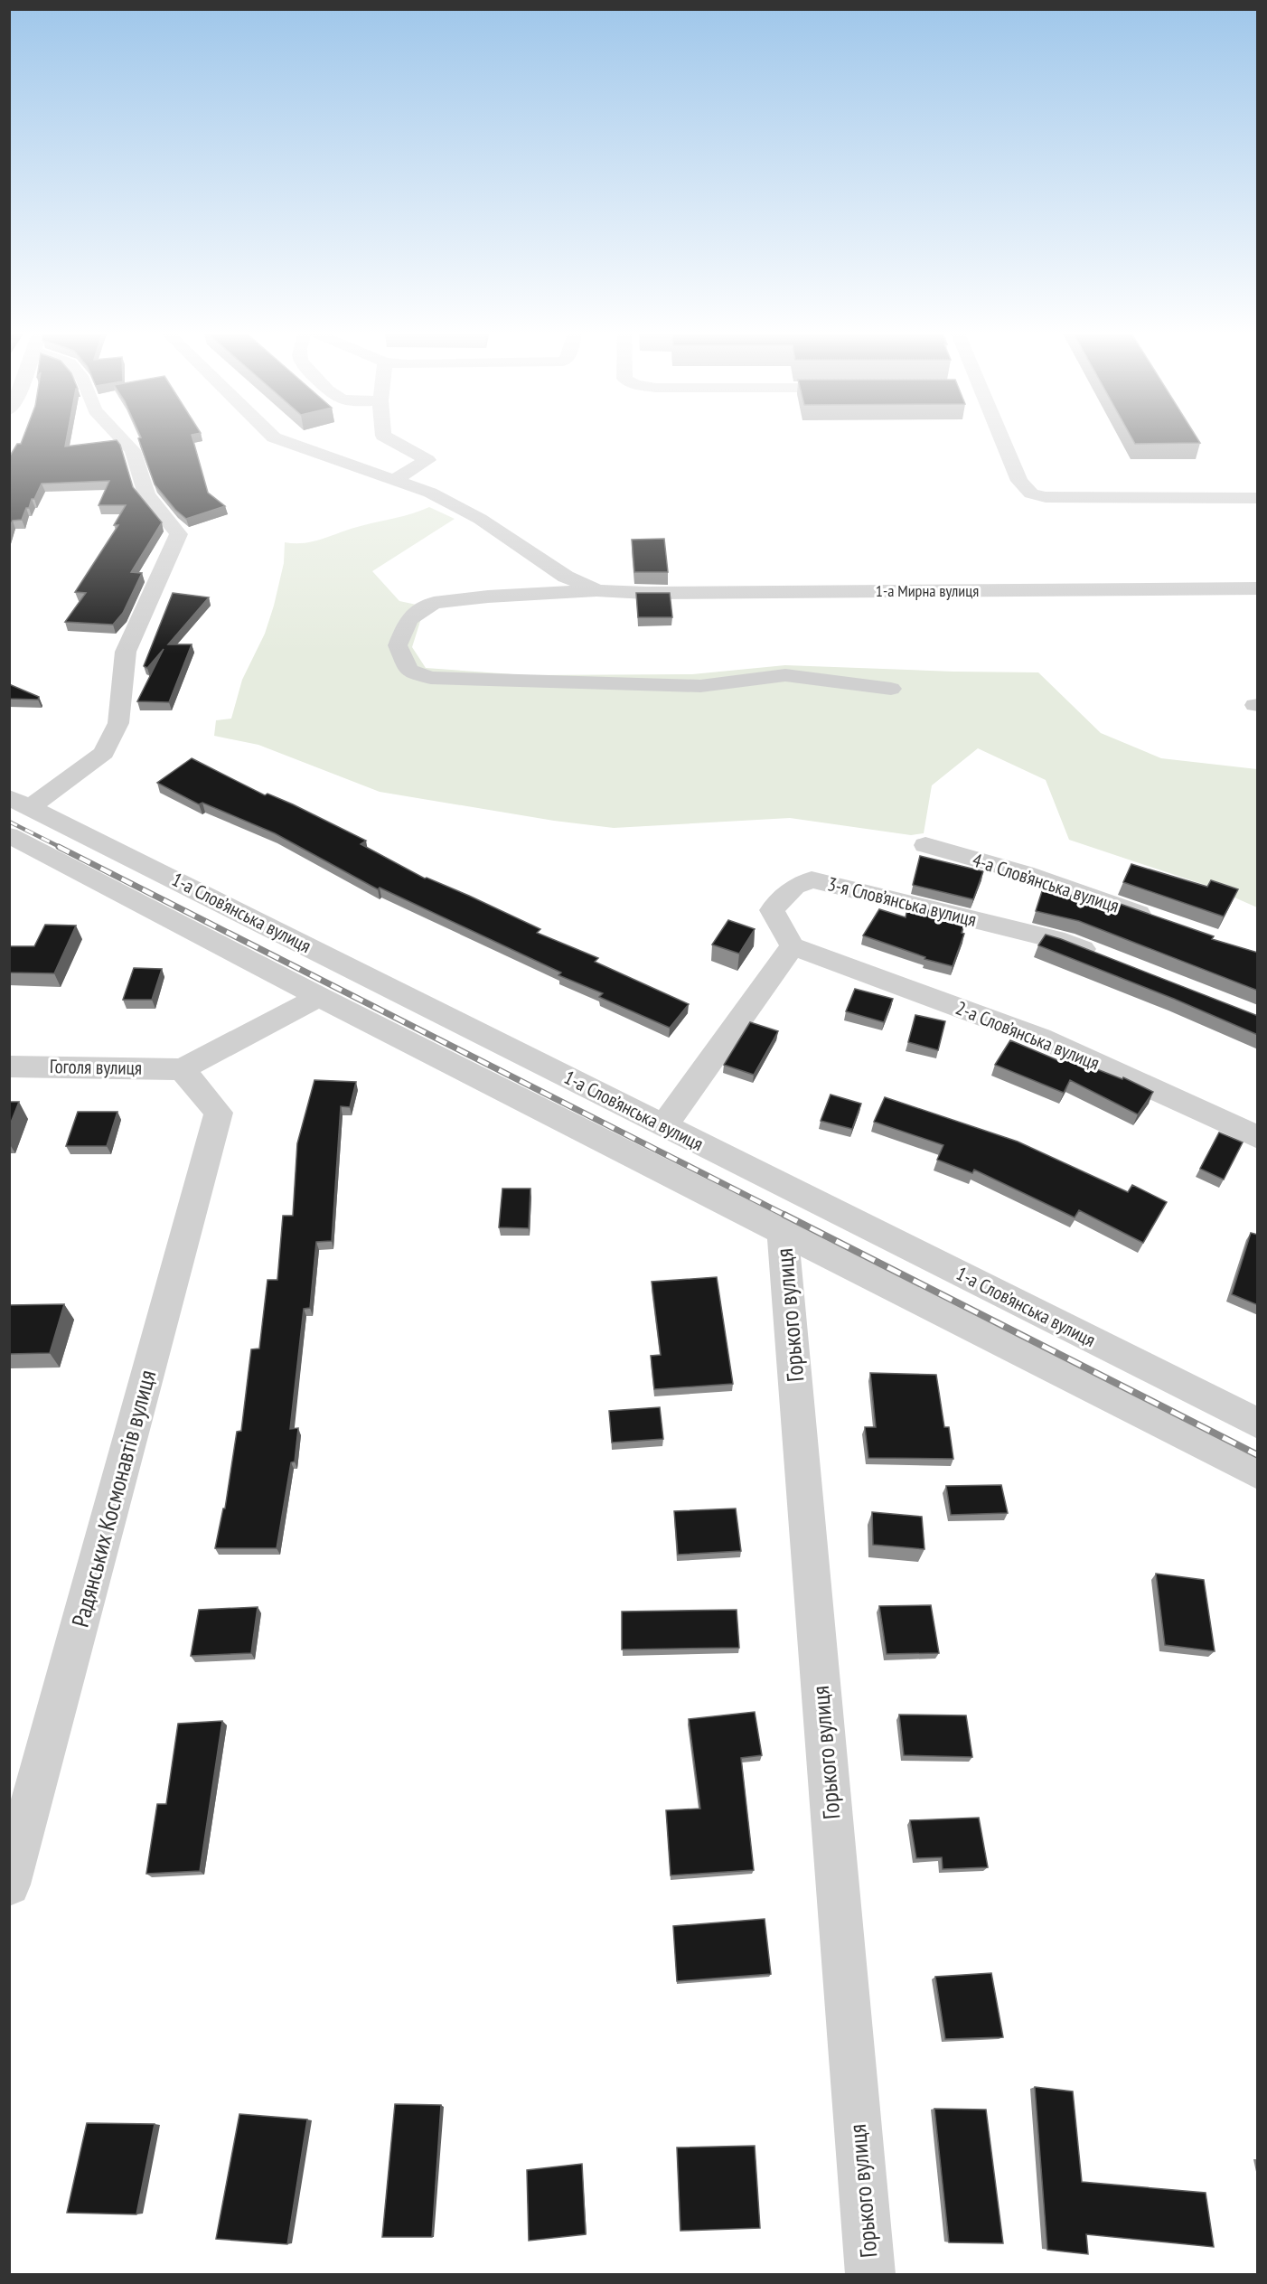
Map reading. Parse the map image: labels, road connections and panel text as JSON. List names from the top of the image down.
{
  "streets": {
    "street": [
      "1-а Мирна вулиця",
      "4-а Слов’янська вулиця",
      "3-я Слов’янська вулиця",
      "1-а Слов’янська вулиця",
      "2-а Слов’янська вулиця",
      "Гоголя вулиця",
      "Горького вулиця",
      "Радянських Космонавтів вулиця"
    ]
  },
  "crossings": [
    ["3-я Слов’янська вулиця", "2-а Слов’янська вулиця"],
    ["Гоголя вулиця", "Радянських Космонавтів вулиця"]
  ]
}
